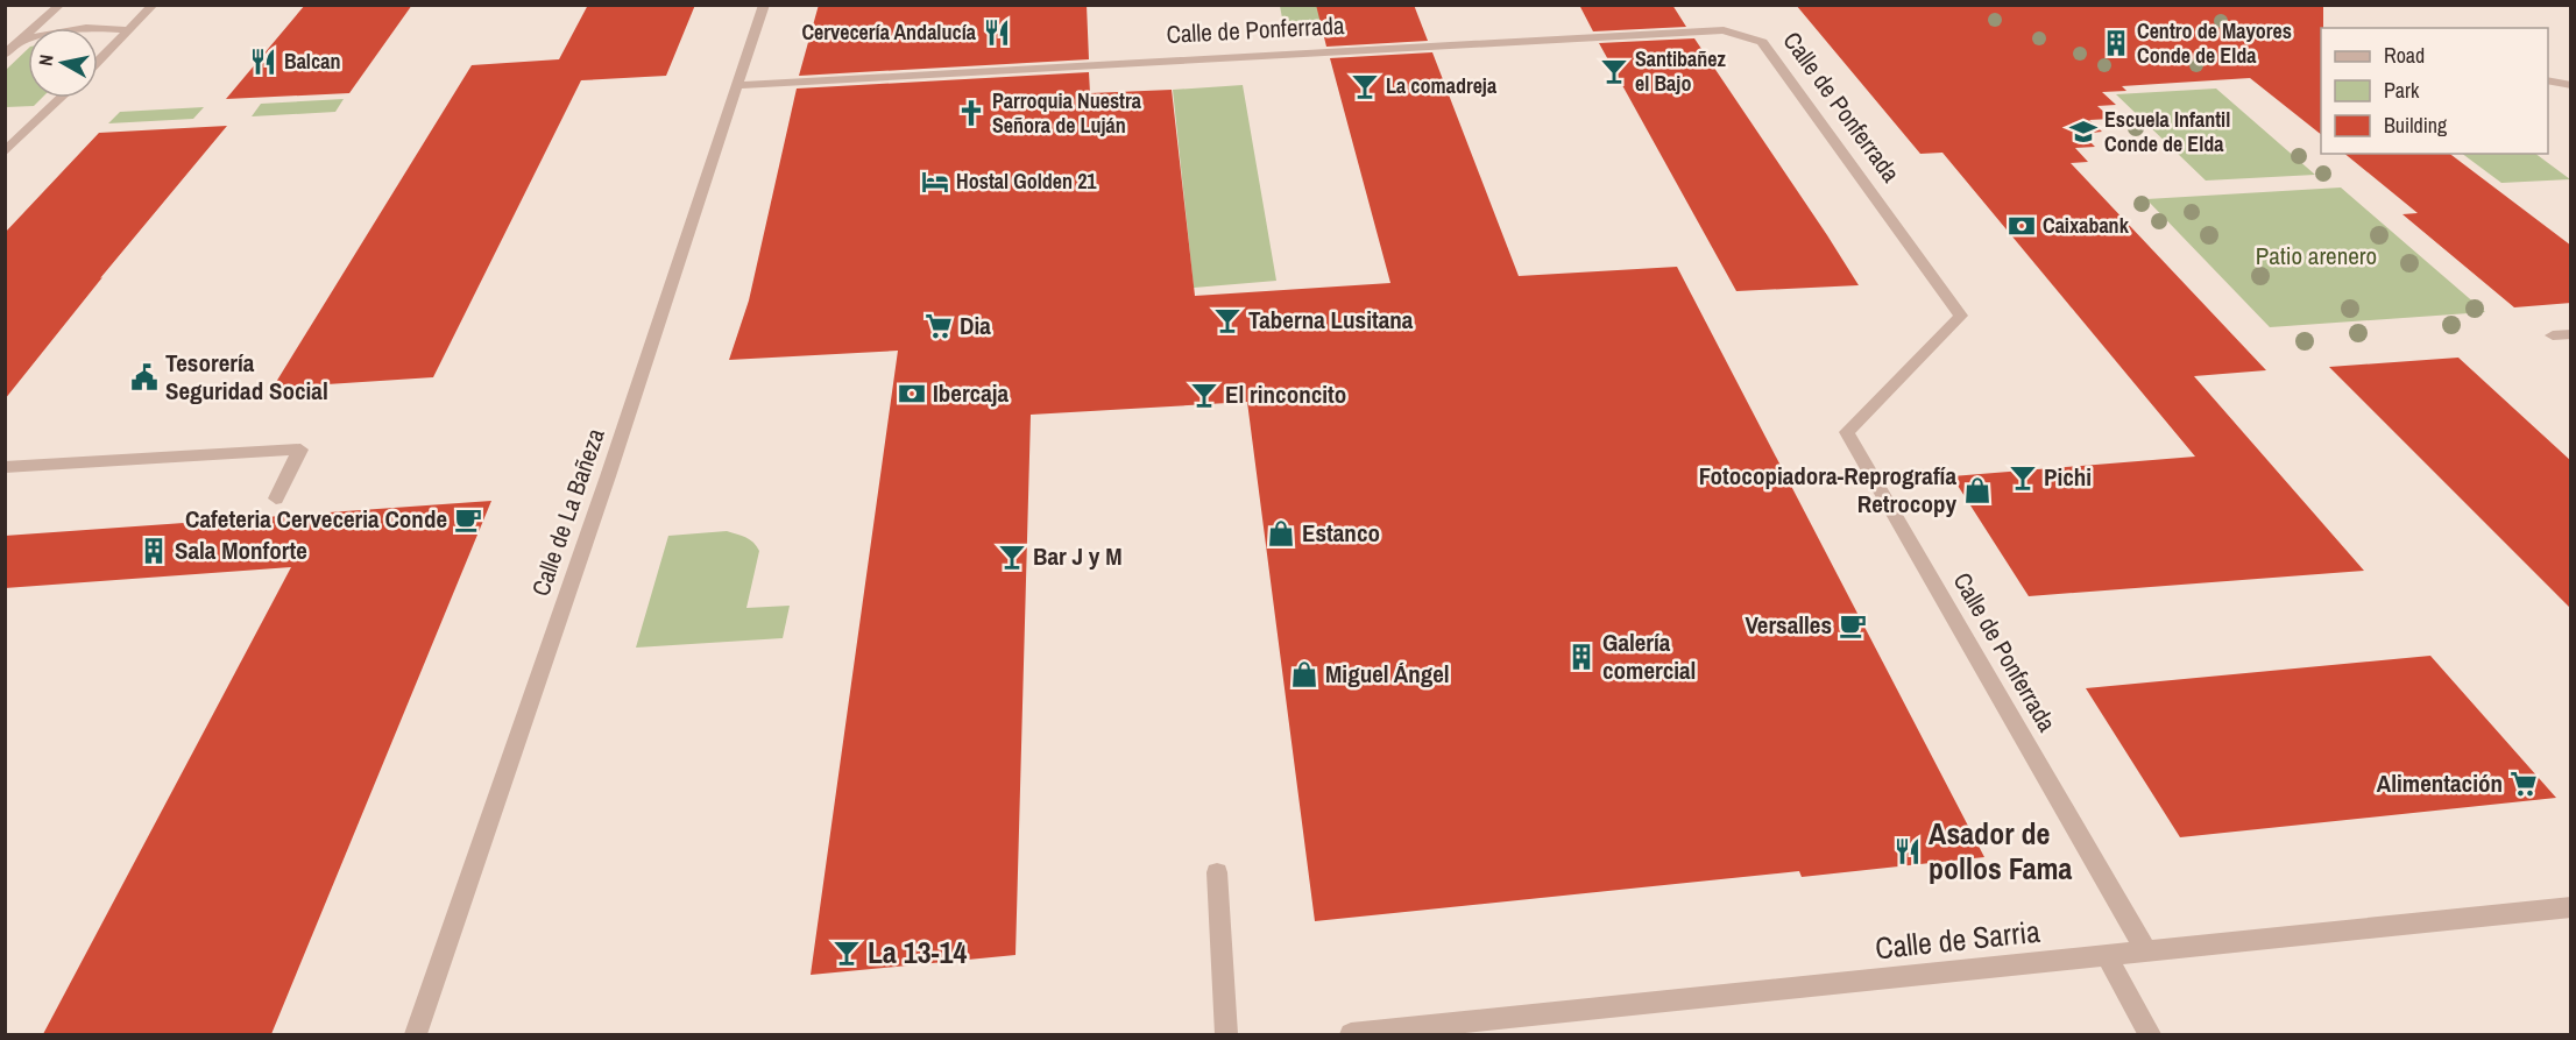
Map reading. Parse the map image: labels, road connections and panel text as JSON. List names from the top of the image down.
{
  "streets": {
    "street": ["Calle de Ponferrada", "Calle de La Bañeza", "Calle de Sarria"]
  },
  "crossings": [
    ["Calle de Ponferrada", "Calle de La Bañeza"],
    ["Calle de Ponferrada", "Calle de Sarria"]
  ],
  "parks": ["Patio arenero"],
  "places": {
    "restaurant": ["Cervecería Andalucía", "Balcan", "Asador de pollos Fama"],
    "building": ["Centro de Mayores Conde de Elda", "Sala Monforte", "Galería comercial"],
    "bar": [
      "Santibañez el Bajo",
      "La comadreja",
      "Taberna Lusitana",
      "El rinconcito",
      "Pichi",
      "Bar J y M",
      "La 13-14"
    ],
    "church": ["Parroquia Nuestra Señora de Luján"],
    "school or university": ["Escuela Infantil Conde de Elda"],
    "hotel": ["Hostal Golden 21"],
    "bank": ["Caixabank", "Ibercaja"],
    "supermarket": ["Dia", "Alimentación"],
    "public building": ["Tesorería Seguridad Social"],
    "shop": ["Fotocopiadora-Reprografía Retrocopy", "Estanco", "Miguel Ángel"],
    "cafe": ["Cafeteria Cerveceria Conde", "Versalles"]
  },
  "legend": ["Road", "Park", "Building"],
  "north": "left"
}
